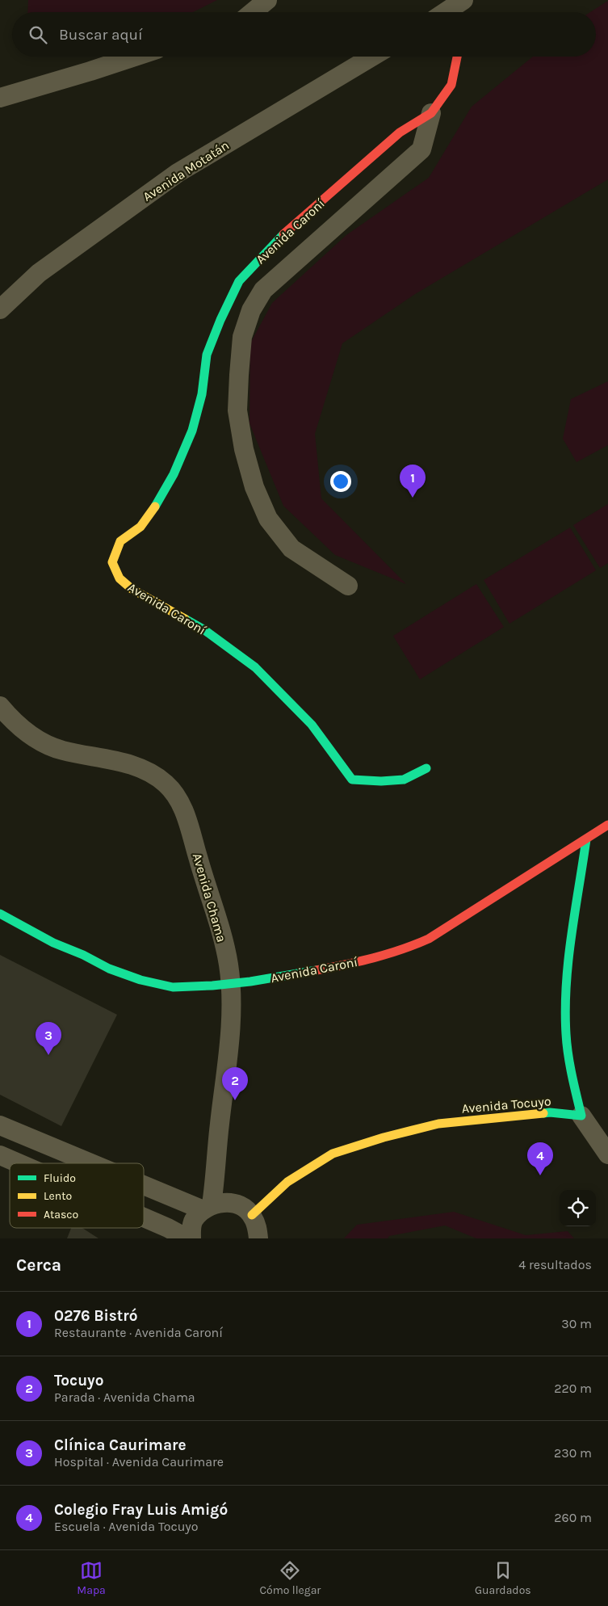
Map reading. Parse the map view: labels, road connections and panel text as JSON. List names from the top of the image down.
{
  "streets": {
    "street": [
      "Avenida Motatán",
      "Avenida Caroní",
      "Avenida Chama",
      "Avenida Tocuyo"
    ]
  },
  "crossings": [
    ["Avenida Caroní", "Avenida Chama"]
  ],
  "legend": ["Fluido", "Lento", "Atasco"],
  "page": {
    "search": "Buscar aquí",
    "pins": [
      "1",
      "3",
      "2",
      "4"
    ],
    "heading": ["Cerca", "4 resultados"],
    "list": [
      {
        "mark": "1",
        "name": "0276 Bistró",
        "note": "Restaurante · Avenida Caroní",
        "value": "30 m"
      },
      {
        "mark": "2",
        "name": "Tocuyo",
        "note": "Parada · Avenida Chama",
        "value": "220 m"
      },
      {
        "mark": "3",
        "name": "Clínica Caurimare",
        "note": "Hospital · Avenida Caurimare",
        "value": "230 m"
      },
      {
        "mark": "4",
        "name": "Colegio Fray Luis Amigó",
        "note": "Escuela · Avenida Tocuyo",
        "value": "260 m"
      }
    ],
    "nav": ["Mapa", "Cómo llegar", "Guardados"]
  }
}
